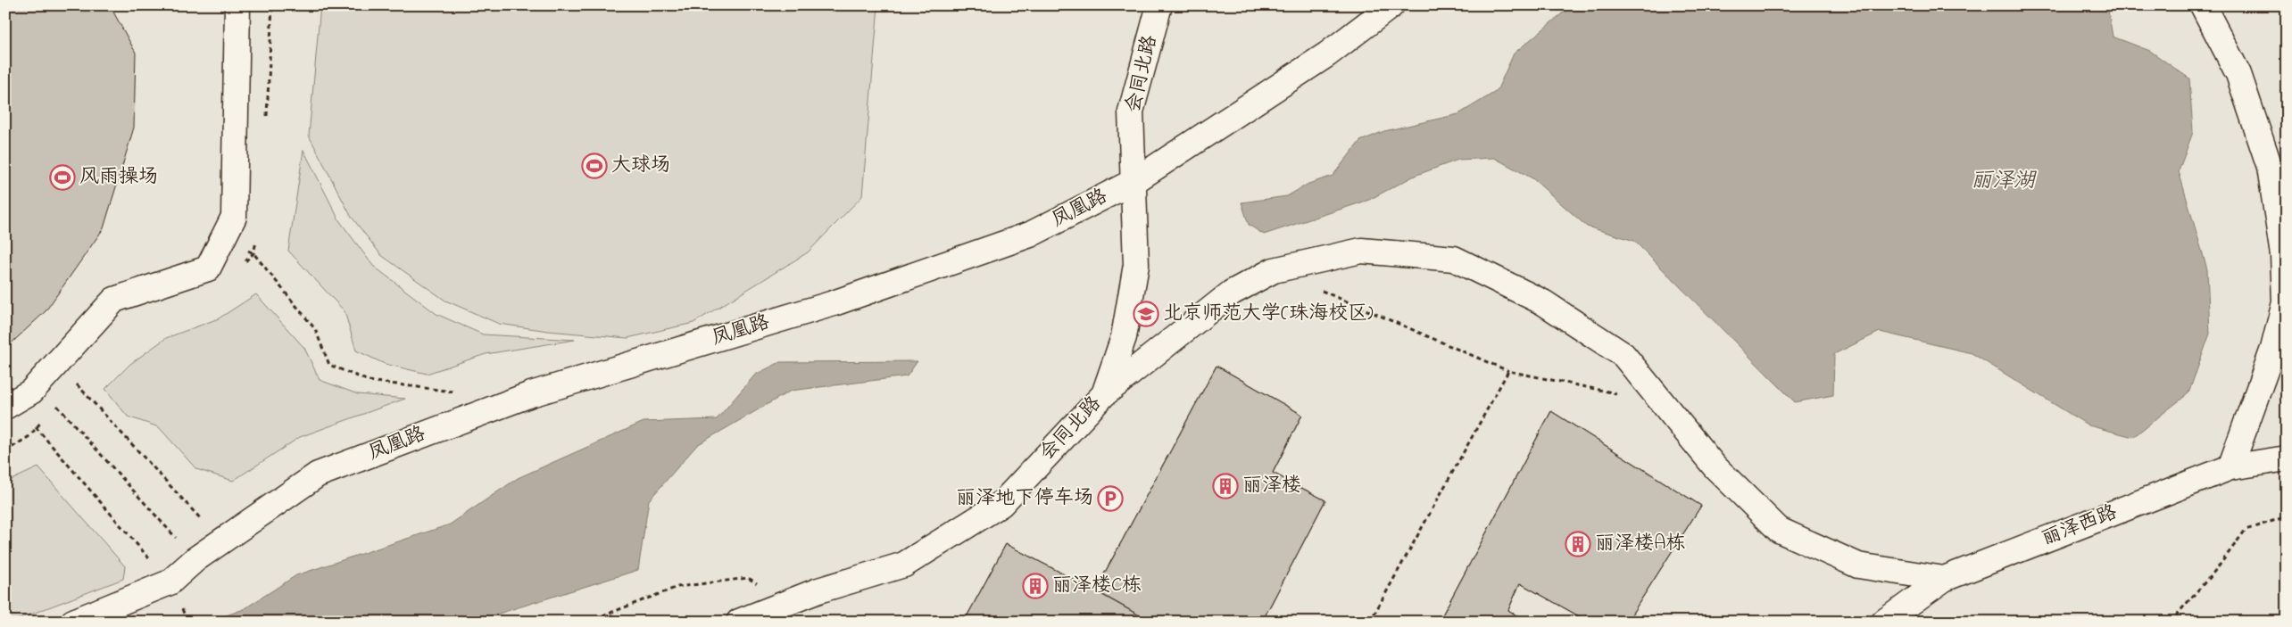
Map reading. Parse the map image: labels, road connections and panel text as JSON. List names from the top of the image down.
{
  "streets": {
    "street": ["会同北路", "凤凰路", "丽泽西路"]
  },
  "crossings": [
    ["会同北路", "凤凰路"]
  ],
  "water": ["丽泽湖"],
  "places": {
    "sports": ["大球场", "风雨操场"],
    "school or university": ["北京师范大学(珠海校区)"],
    "building": ["丽泽楼", "丽泽楼A栋", "丽泽楼C栋"],
    "parking": ["丽泽地下停车场"]
  }
}
